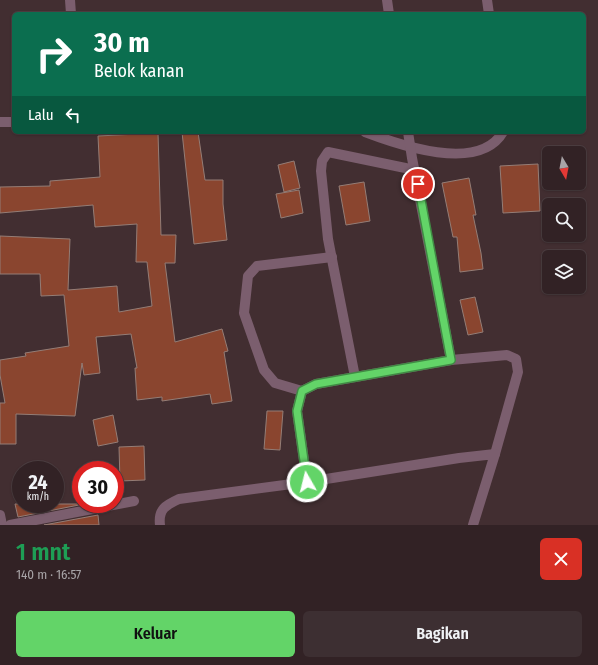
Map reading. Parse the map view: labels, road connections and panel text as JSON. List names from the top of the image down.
{
  "north": "bottom",
  "page": {
    "turn": ["30 m", "Belok kanan"],
    "then": "Lalu",
    "speed": "24 km/h",
    "limit": "30",
    "heading": ["1 mnt", "140 m · 16:57"],
    "buttons": ["Keluar", "Bagikan"]
  }
}
